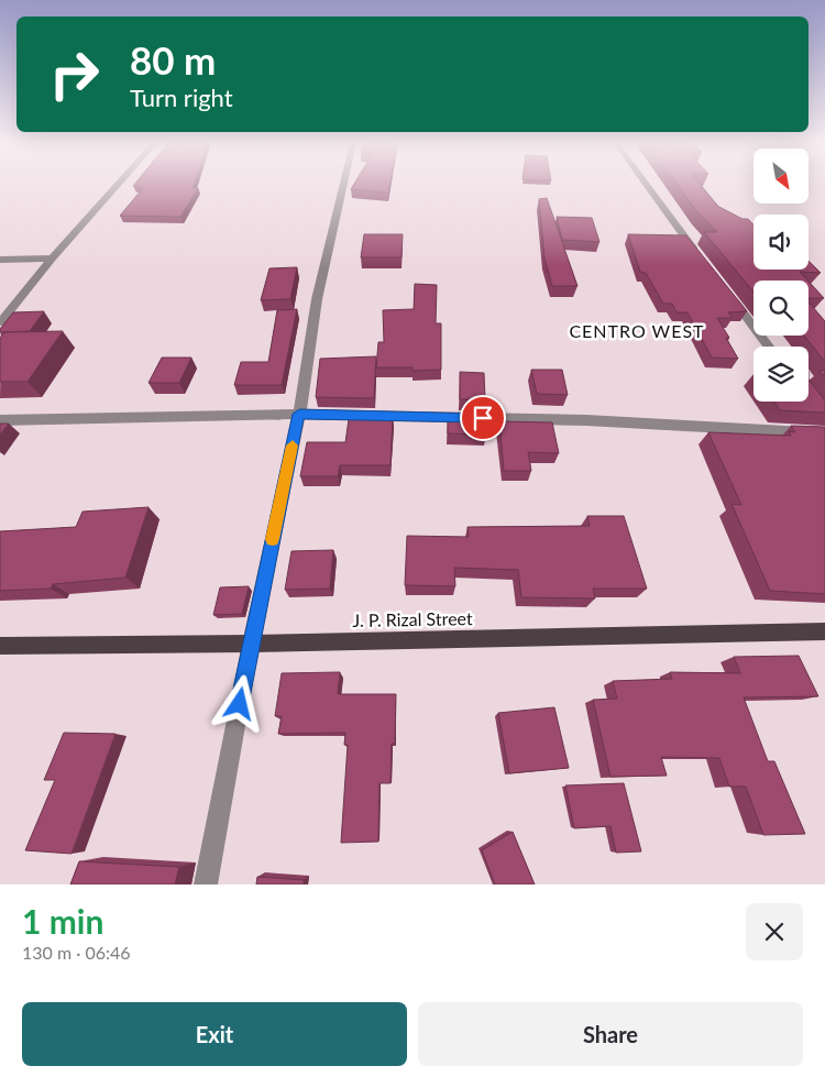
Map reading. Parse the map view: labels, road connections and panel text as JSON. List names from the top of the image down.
{
  "streets": {
    "main road": ["J. P. Rizal Street"]
  },
  "districts": ["CENTRO WEST"],
  "north": "bottom right",
  "page": {
    "turn": ["80 m", "Turn right"],
    "heading": ["1 min", "130 m · 06:46"],
    "buttons": ["Exit", "Share"]
  }
}
